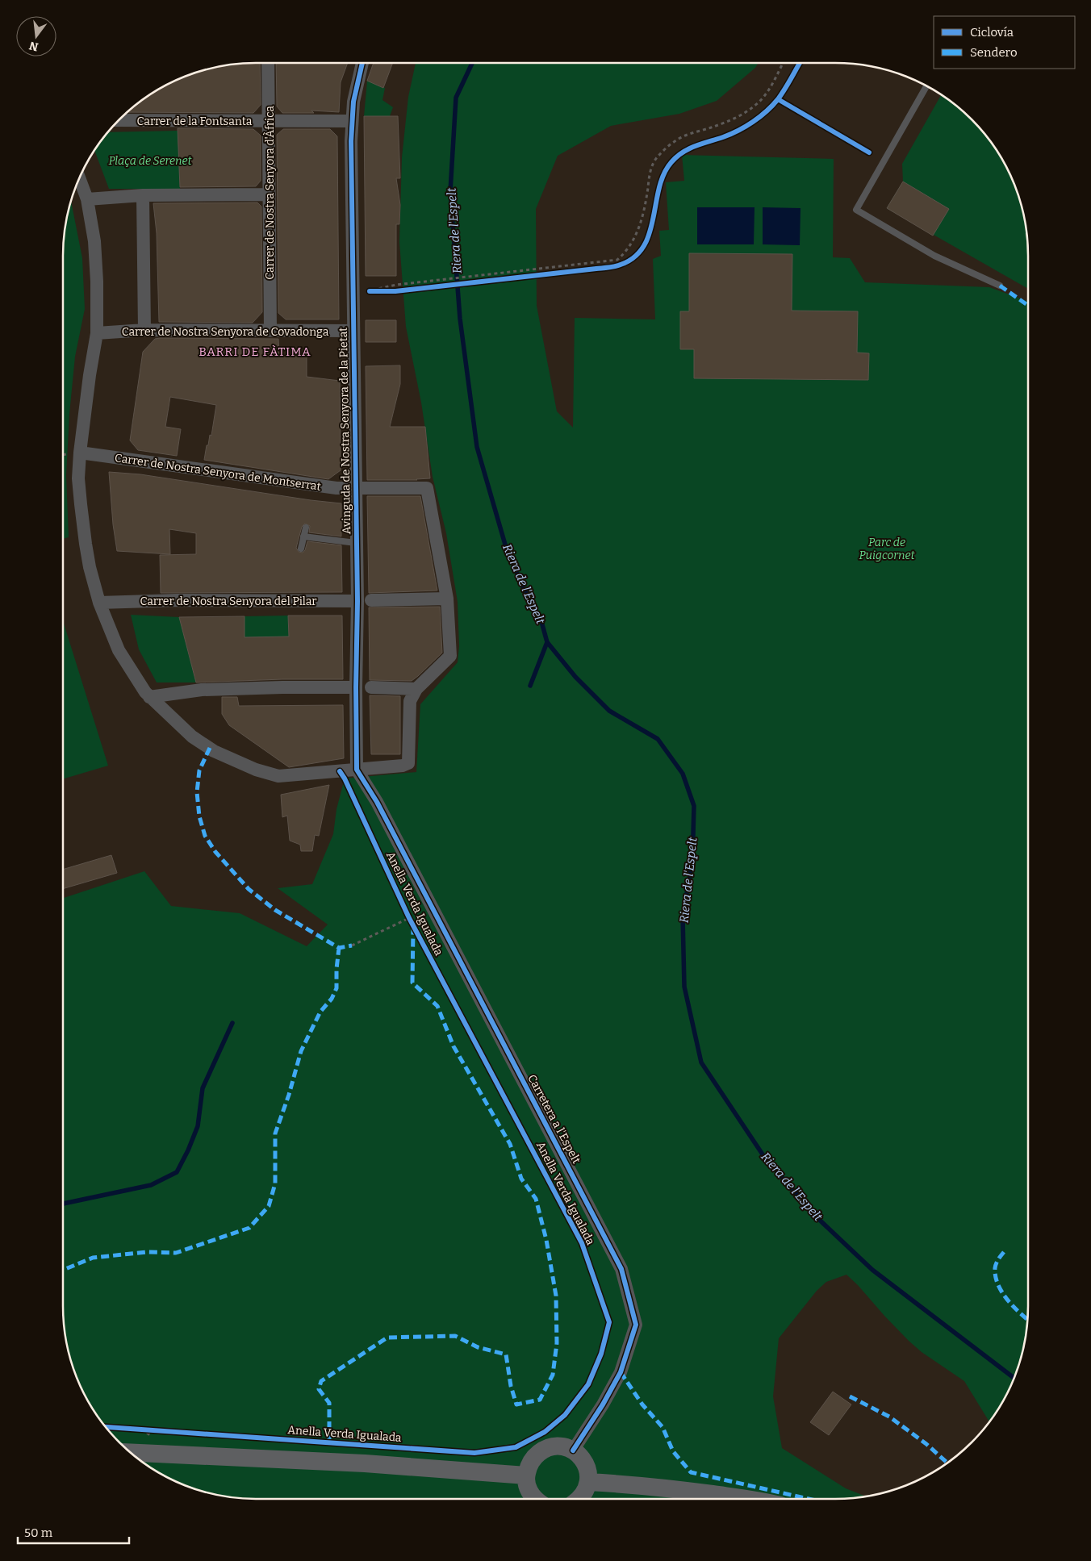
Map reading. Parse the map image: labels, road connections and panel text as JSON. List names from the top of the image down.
{
  "streets": {
    "street": [
      "Carrer de la Fontsanta",
      "Carrer de Nostra Senyora d'Àfrica",
      "Carrer de Nostra Senyora de Covadonga",
      "Avinguda de Nostra Senyora de la Pietat",
      "Carrer de Nostra Senyora de Montserrat",
      "Carrer de Nostra Senyora del Pilar",
      "Carretera a l'Espelt"
    ],
    "cycle path": ["Anella Verda Igualada"]
  },
  "crossings": [
    ["Carrer de la Fontsanta", "Carrer de Nostra Senyora d'Àfrica"],
    ["Carrer de la Fontsanta", "Avinguda de Nostra Senyora de la Pietat"],
    ["Carrer de Nostra Senyora d'Àfrica", "Carrer de Nostra Senyora de Covadonga"],
    ["Carrer de Nostra Senyora de Covadonga", "Avinguda de Nostra Senyora de la Pietat"],
    ["Avinguda de Nostra Senyora de la Pietat", "Carrer de Nostra Senyora de Montserrat"],
    ["Avinguda de Nostra Senyora de la Pietat", "Carrer de Nostra Senyora del Pilar"],
    ["Avinguda de Nostra Senyora de la Pietat", "Carretera a l'Espelt"]
  ],
  "districts": ["BARRI DE FÀTIMA"],
  "water": ["Riera de l'Espelt"],
  "parks": ["Plaça de Serenet", "Parc de Puigcornet"],
  "legend": ["Ciclovía", "Sendero"],
  "scale_bar": "50 m",
  "north": "bottom"
}
